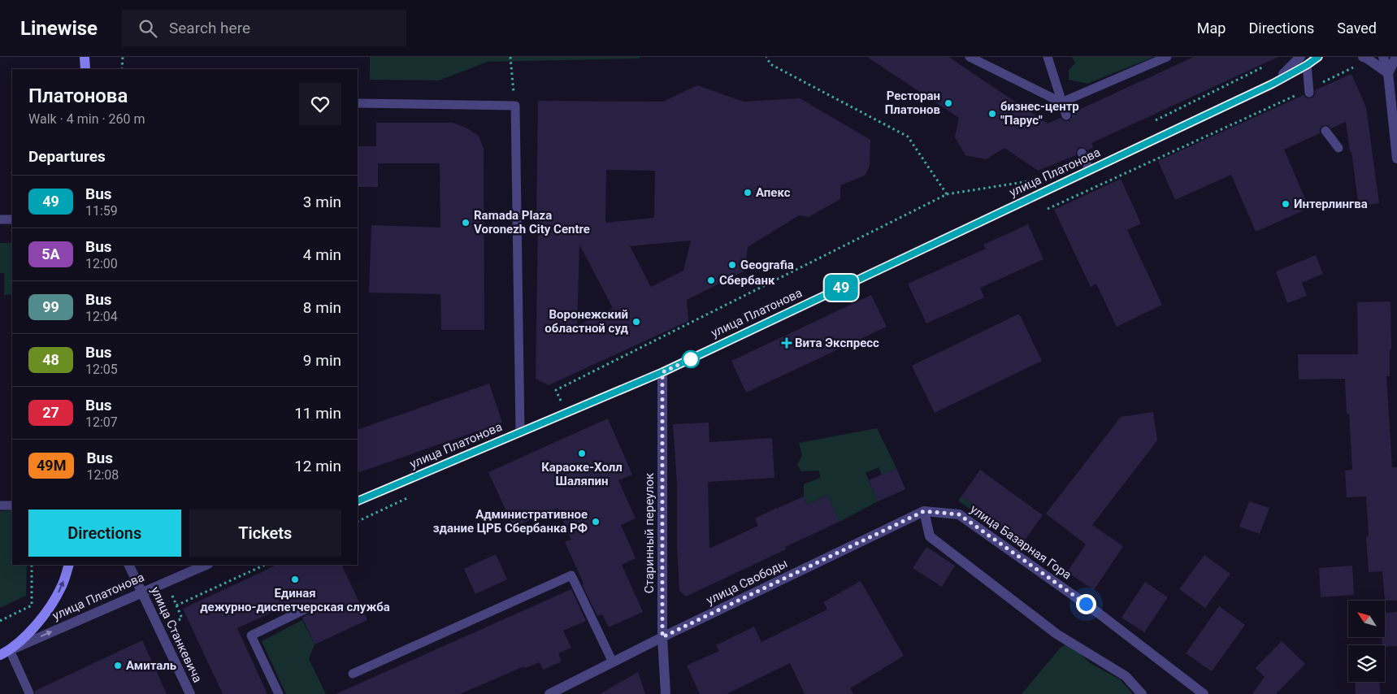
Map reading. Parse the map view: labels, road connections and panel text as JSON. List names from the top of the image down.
{
  "streets": {
    "main road": ["улица Платонова"],
    "street": [
      "Старинный переулок",
      "улица Базарная Гора",
      "улица Свободы",
      "улица Станкевича"
    ]
  },
  "crossings": [
    ["улица Платонова", "Старинный переулок"],
    ["улица Платонова", "улица Станкевича"],
    ["Старинный переулок", "улица Свободы"],
    ["улица Базарная Гора", "улица Свободы"]
  ],
  "places": {
    "other": [
      "Ресторан Платонов",
      "бизнес-центр \"Парус\"",
      "Апекс",
      "Интерлингва",
      "Ramada Plaza Voronezh City Centre",
      "Geografia",
      "Сбербанк",
      "Воронежский областной суд",
      "Караоке-Холл Шаляпин",
      "Административное здание ЦРБ Сбербанка РФ",
      "Единая дежурно-диспетчерская служба",
      "Амиталь"
    ],
    "health": ["Вита Экспресс"]
  },
  "lines": ["bus line 49"],
  "north": "top left",
  "page": {
    "header": "Linewise",
    "search": "Search here",
    "nav": ["Map", "Directions", "Saved"],
    "on_map": "49",
    "heading": [
      ["Платонова", "Walk · 4 min · 260 m"],
      "Departures"
    ],
    "list": [
      {
        "mark": "49",
        "name": "Bus",
        "note": "11:59",
        "value": "3 min"
      },
      {
        "mark": "5А",
        "name": "Bus",
        "note": "12:00",
        "value": "4 min"
      },
      {
        "mark": "99",
        "name": "Bus",
        "note": "12:04",
        "value": "8 min"
      },
      {
        "mark": "48",
        "name": "Bus",
        "note": "12:05",
        "value": "9 min"
      },
      {
        "mark": "27",
        "name": "Bus",
        "note": "12:07",
        "value": "11 min"
      },
      {
        "mark": "49М",
        "name": "Bus",
        "note": "12:08",
        "value": "12 min"
      }
    ],
    "buttons": ["Directions", "Tickets"]
  }
}
